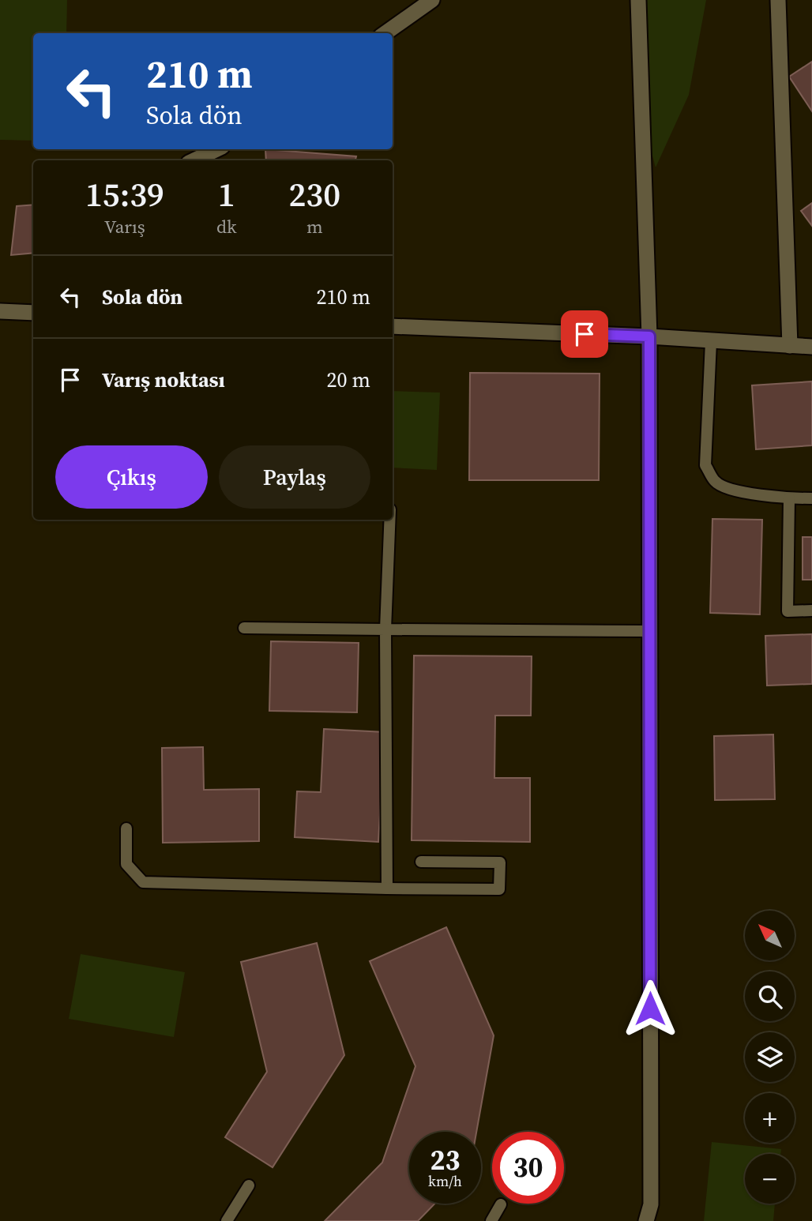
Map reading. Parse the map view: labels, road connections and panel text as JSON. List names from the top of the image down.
{
  "north": "top left",
  "page": {
    "turn": ["210 m", "Sola dön"],
    "eta": [
      "15:39",
      "Varış",
      "1",
      "dk",
      "230",
      "m"
    ],
    "list": [
      {
        "name": "Sola dön",
        "value": "210 m"
      },
      {
        "name": "Varış noktası",
        "value": "20 m"
      }
    ],
    "buttons": ["Çıkış", "Paylaş"],
    "map_buttons": ["+", "−"],
    "speed": "23 km/h",
    "limit": "30"
  }
}
